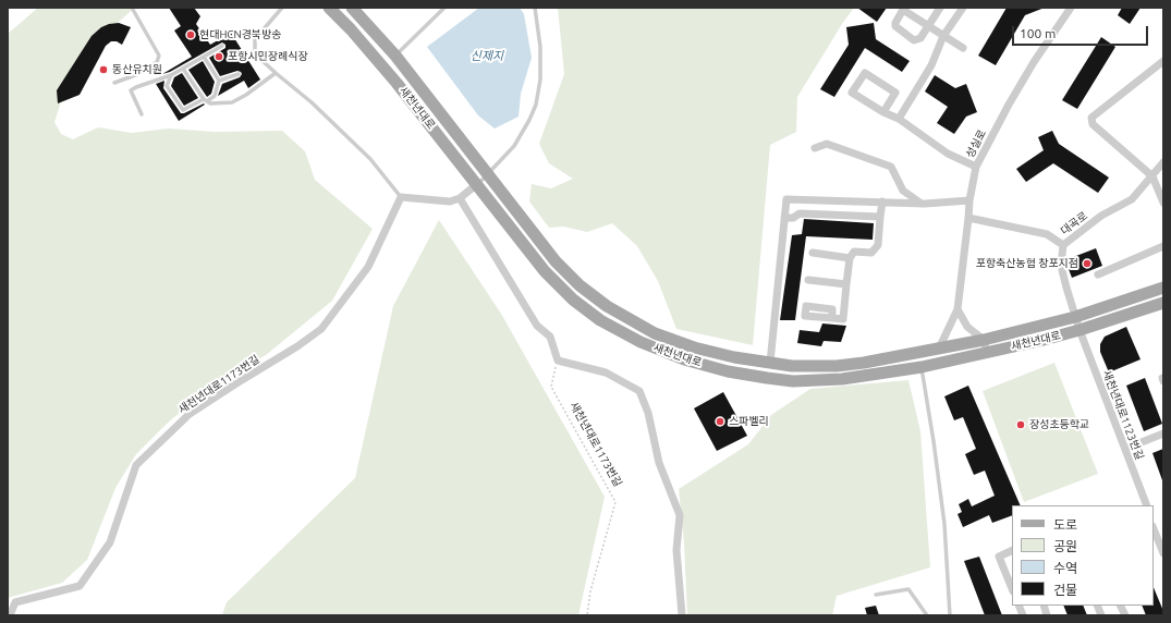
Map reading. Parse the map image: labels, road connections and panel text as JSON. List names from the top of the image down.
{
  "streets": {
    "main road": ["새천년대로"],
    "street": [
      "성실로",
      "대곡로",
      "새천년대로1173번길",
      "새천년대로1123번길"
    ]
  },
  "crossings": [
    ["새천년대로", "성실로"],
    ["새천년대로", "대곡로"],
    ["새천년대로", "새천년대로1123번길"],
    ["대곡로", "새천년대로1123번길"]
  ],
  "water": ["신제지"],
  "places": [
    "현대HCN경북방송",
    "포항시민장례식장",
    "동산유치원",
    "포항축산농협 창포지점",
    "스파벨리",
    "장성초등학교"
  ],
  "legend": [
    "도로",
    "공원",
    "수역",
    "건물"
  ],
  "scale_bar": "100 m"
}
